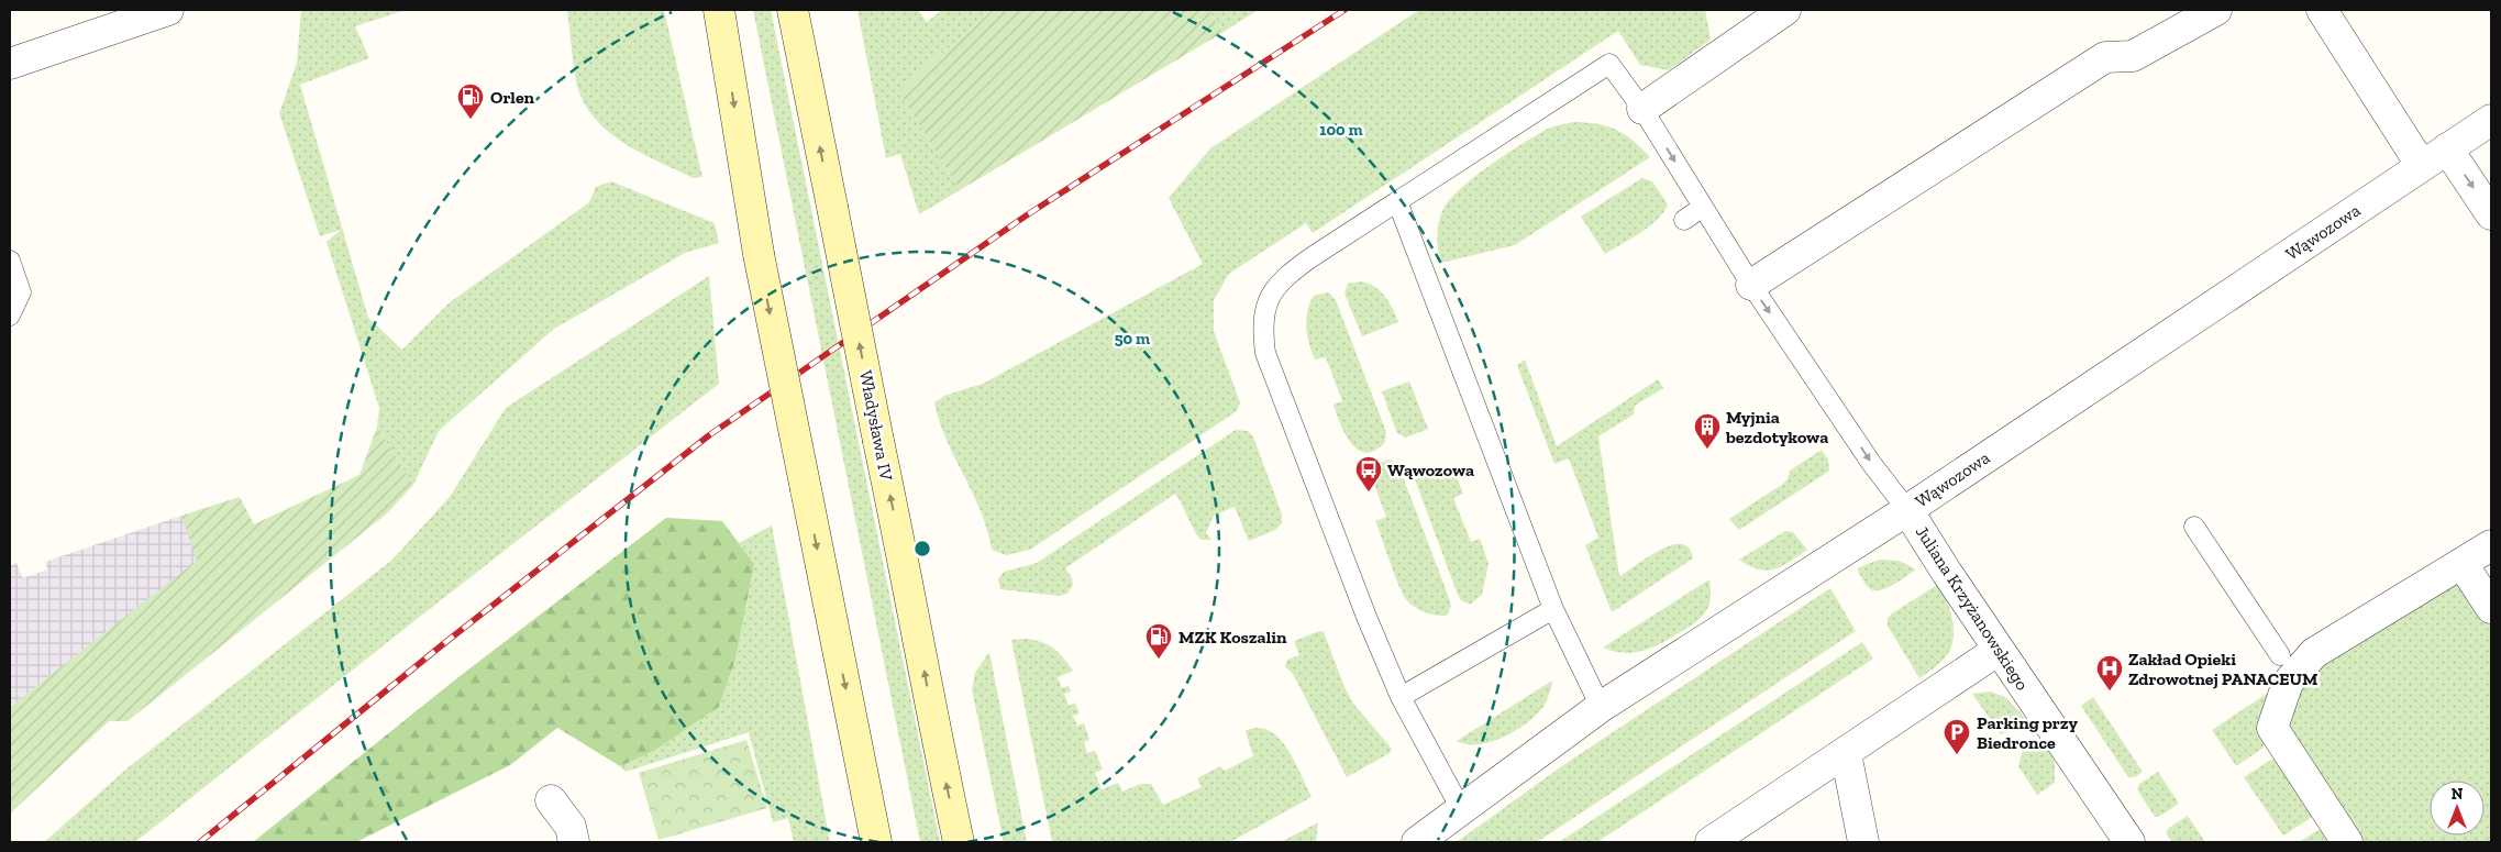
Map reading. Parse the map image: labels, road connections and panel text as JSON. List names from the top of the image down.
{
  "streets": {
    "main road": ["Władysława IV"],
    "street": ["Wąwozowa", "Juliana Krzyżanowskiego"]
  },
  "crossings": [
    ["Wąwozowa", "Juliana Krzyżanowskiego"]
  ],
  "places": {
    "fuel station": ["Orlen", "MZK Koszalin"],
    "building": ["Myjnia bezdotykowa"],
    "bus stop": ["Wąwozowa"],
    "hospital": ["Zakład Opieki Zdrowotnej PANACEUM"],
    "parking": ["Parking przy Biedronce"]
  },
  "north": "top",
  "rings": ["100 m", "50 m"]
}
